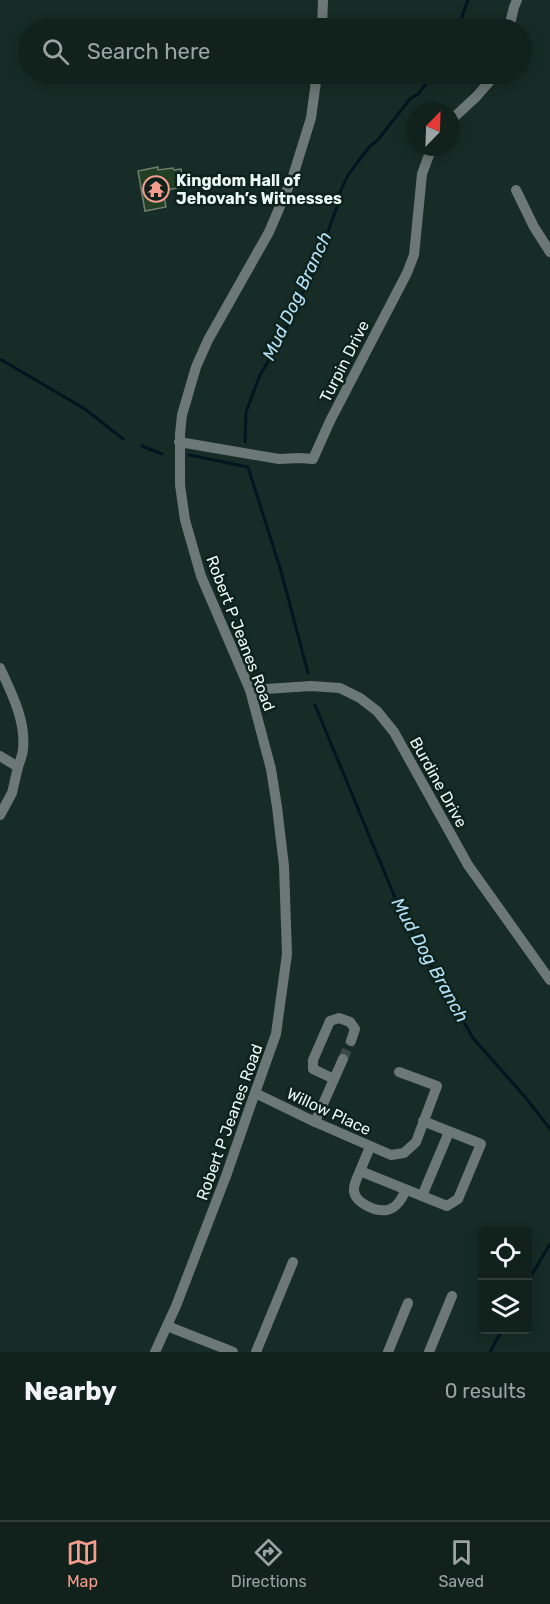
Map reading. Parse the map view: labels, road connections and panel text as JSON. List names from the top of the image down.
{
  "streets": {
    "street": [
      "Turpin Drive",
      "Robert P Jeanes Road",
      "Burdine Drive",
      "Willow Place"
    ]
  },
  "crossings": [
    ["Turpin Drive", "Robert P Jeanes Road"],
    ["Robert P Jeanes Road", "Burdine Drive"],
    ["Robert P Jeanes Road", "Willow Place"]
  ],
  "water": ["Mud Dog Branch"],
  "places": {
    "temple": ["Kingdom Hall of Jehovah’s Witnesses"]
  },
  "north": "top right",
  "page": {
    "search": "Search here",
    "heading": ["Nearby", "0 results"],
    "nav": ["Map", "Directions", "Saved"]
  }
}
